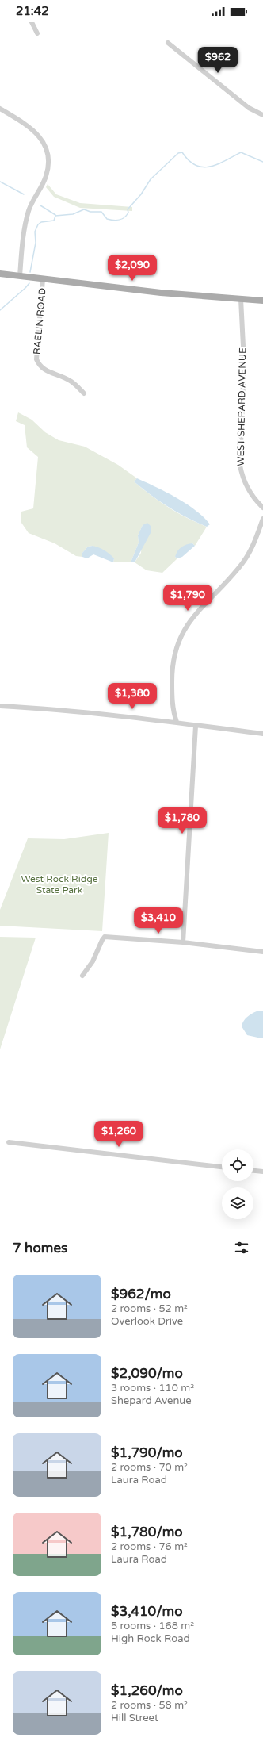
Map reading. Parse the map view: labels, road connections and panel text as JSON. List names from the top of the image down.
{
  "streets": {
    "street": ["RAELIN ROAD", "WEST SHEPARD AVENUE"]
  },
  "parks": ["West Rock Ridge State Park"],
  "page": {
    "status": "21:42",
    "price": [
      "$962",
      "$2,090",
      "$1,790",
      "$1,380",
      "$1,780",
      "$3,410",
      "$1,260"
    ],
    "heading": "7 homes",
    "list": [
      {
        "name": "$962/mo",
        "note": "2 rooms · 52 m² · Overlook Drive"
      },
      {
        "name": "$2,090/mo",
        "note": "3 rooms · 110 m² · Shepard Avenue"
      },
      {
        "name": "$1,790/mo",
        "note": "2 rooms · 70 m² · Laura Road"
      },
      {
        "name": "$1,780/mo",
        "note": "2 rooms · 76 m² · Laura Road"
      },
      {
        "name": "$3,410/mo",
        "note": "5 rooms · 168 m² · High Rock Road"
      },
      {
        "name": "$1,260/mo",
        "note": "2 rooms · 58 m² · Hill Street"
      }
    ]
  }
}
